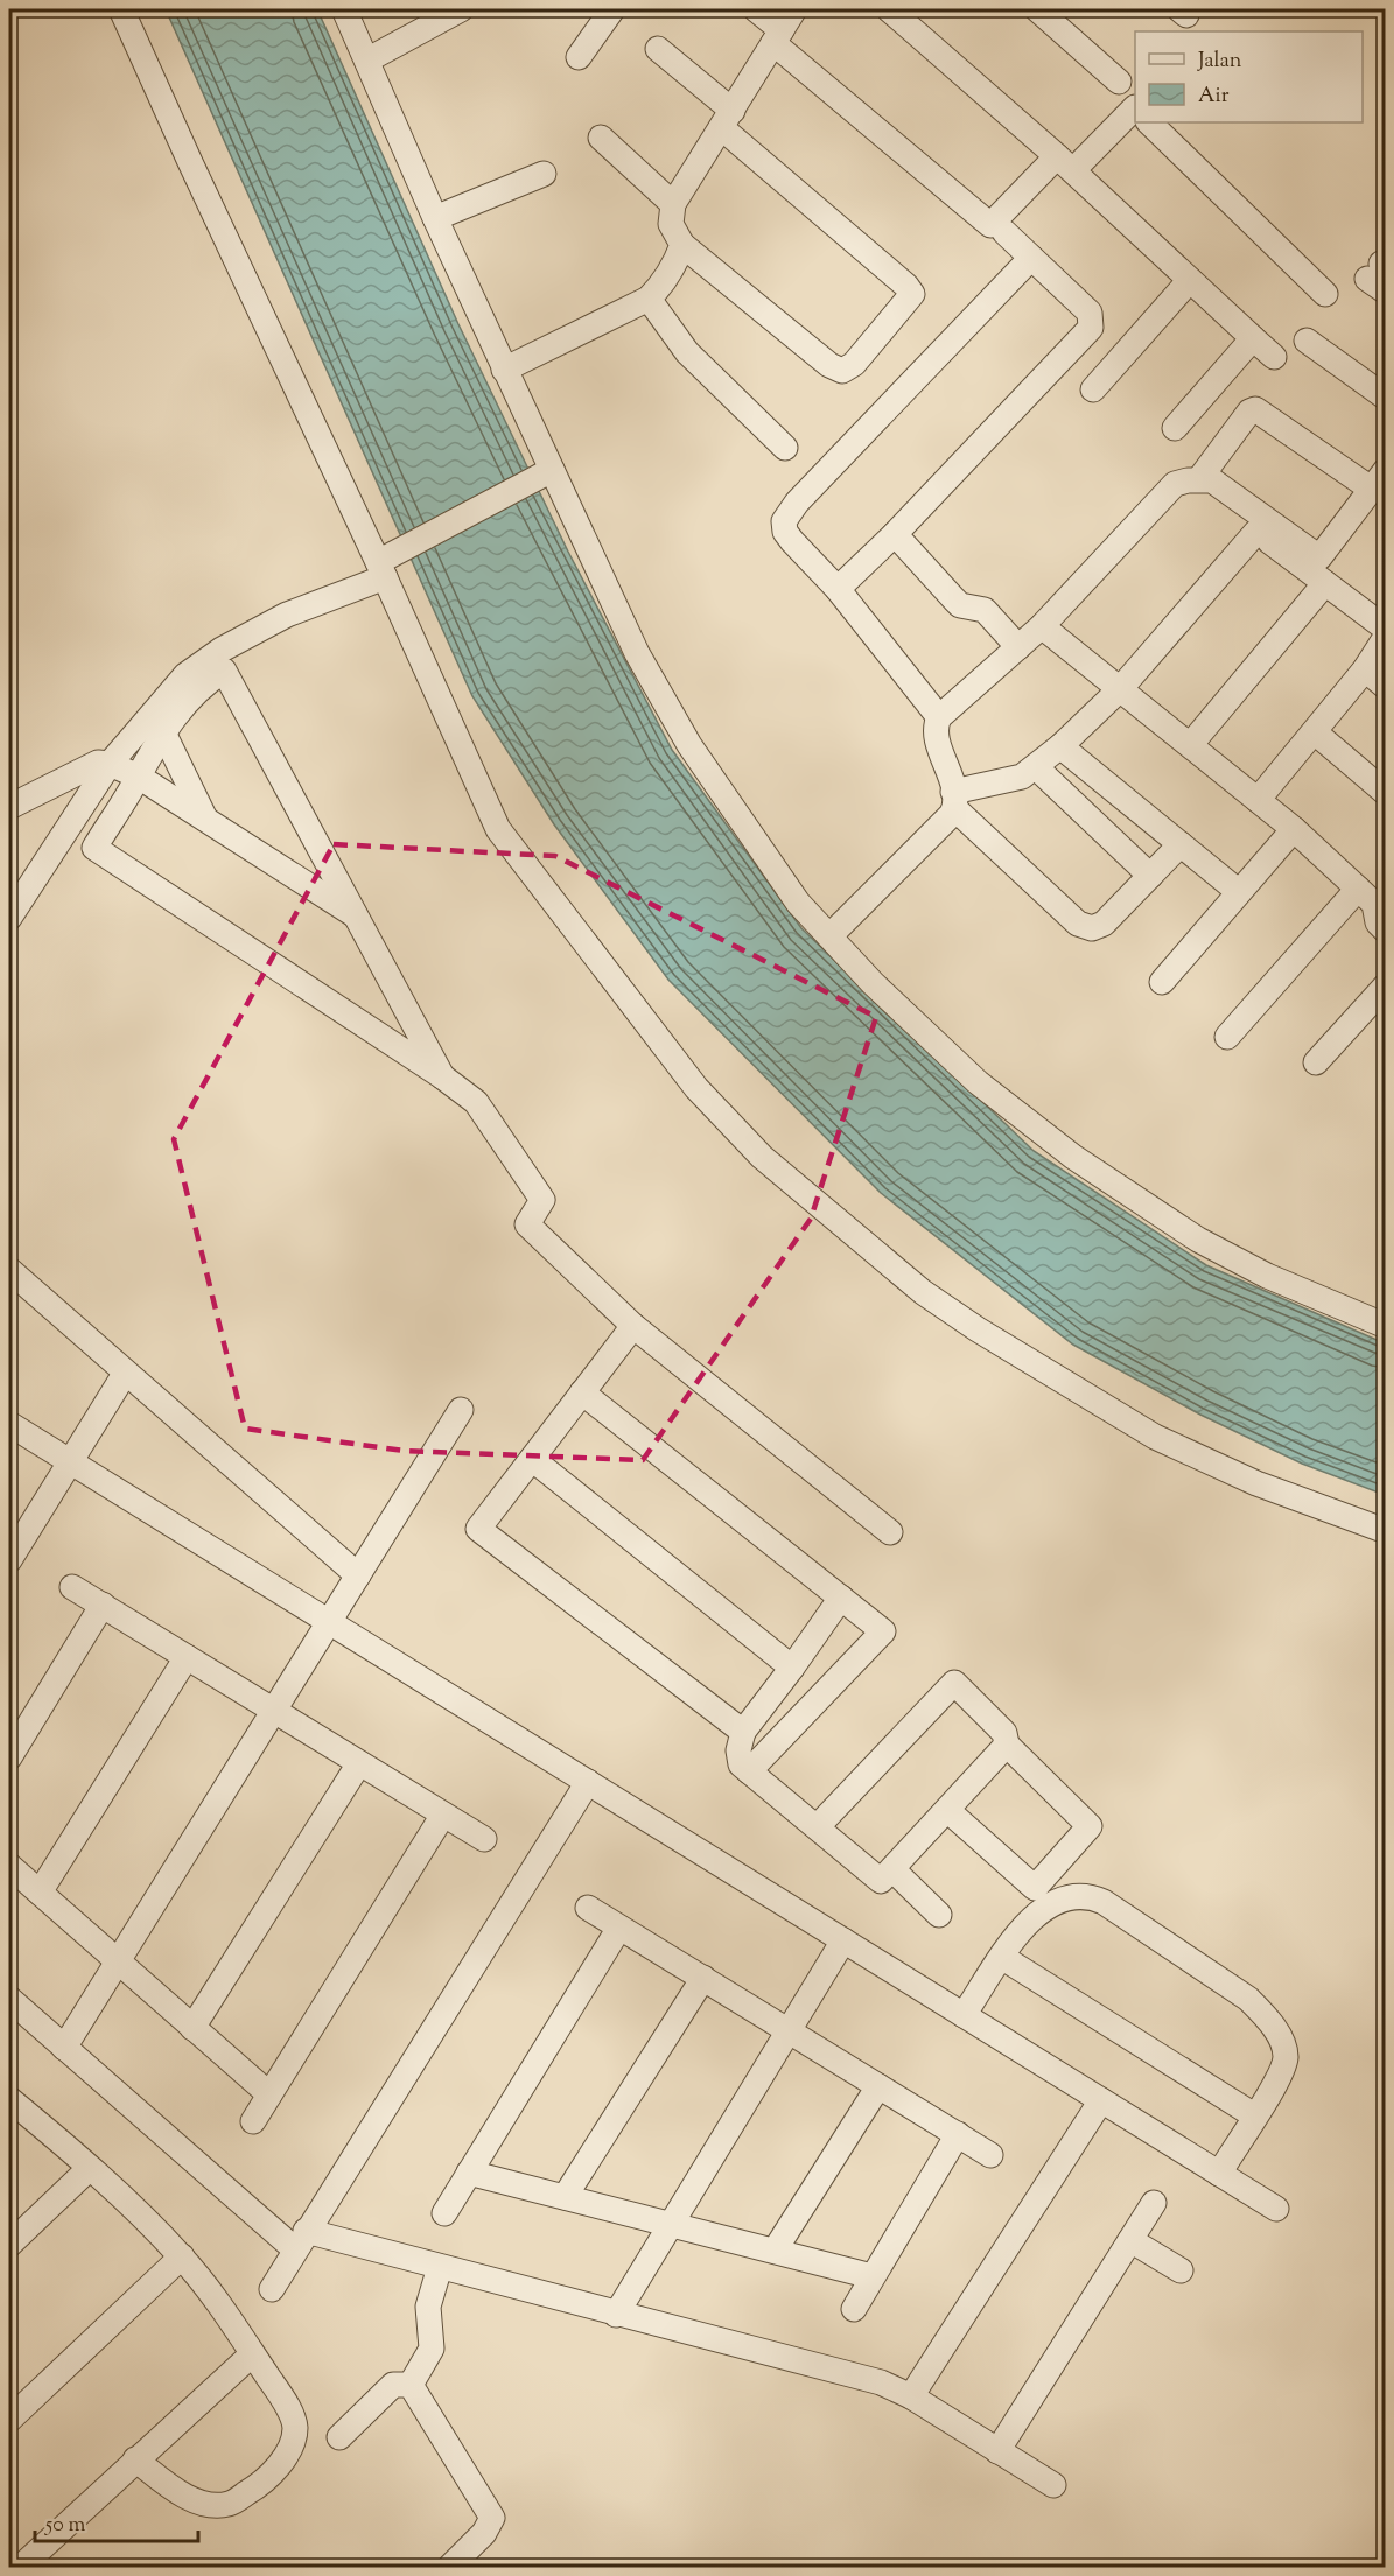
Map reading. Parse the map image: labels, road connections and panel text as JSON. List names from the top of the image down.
{
  "legend": ["Jalan", "Air"],
  "scale_bar": "50 m"
}
